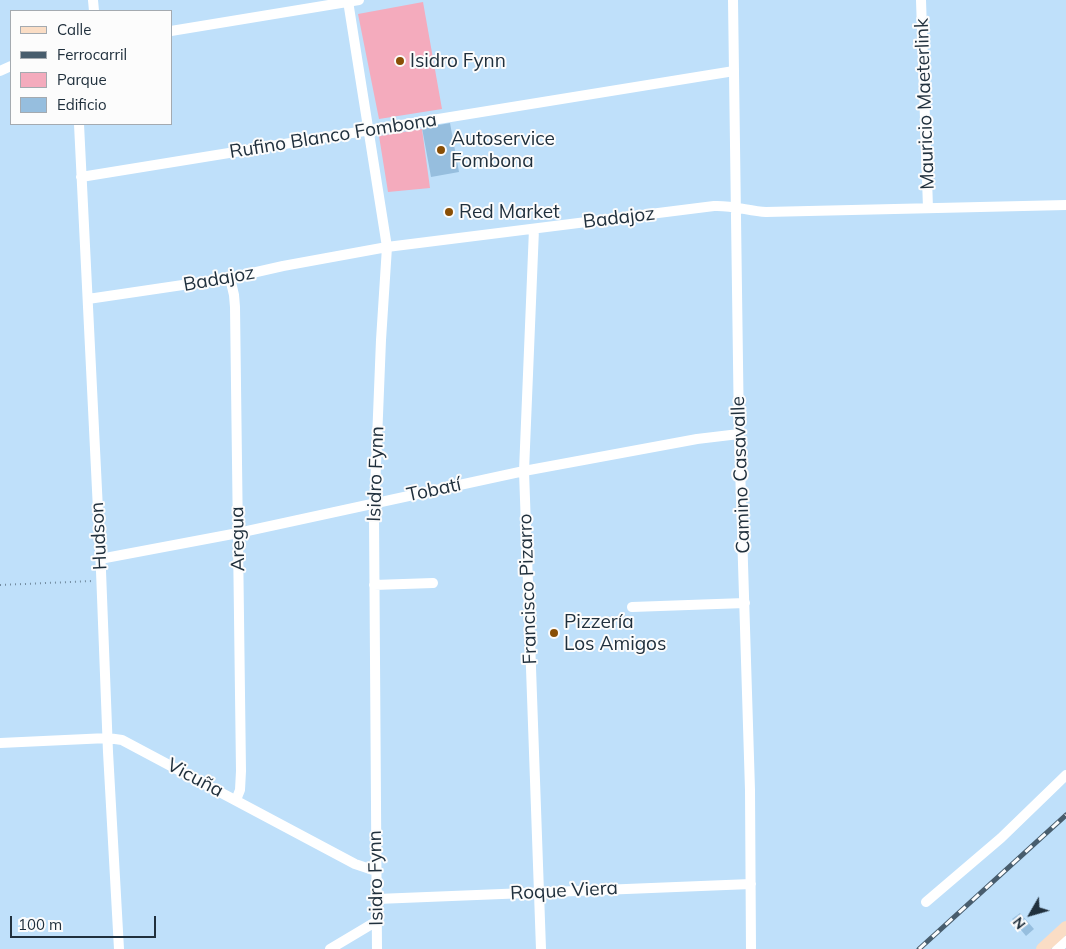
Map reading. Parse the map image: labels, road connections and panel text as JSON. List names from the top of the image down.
{
  "streets": {
    "street": [
      "Mauricio Maeterlink",
      "Rufino Blanco Fombona",
      "Badajoz",
      "Isidro Fynn",
      "Camino Casavalle",
      "Tobatí",
      "Hudson",
      "Aregua",
      "Francisco Pizarro",
      "Vicuña",
      "Roque Viera"
    ]
  },
  "crossings": [
    ["Mauricio Maeterlink", "Badajoz"],
    ["Rufino Blanco Fombona", "Isidro Fynn"],
    ["Rufino Blanco Fombona", "Camino Casavalle"],
    ["Rufino Blanco Fombona", "Hudson"],
    ["Badajoz", "Isidro Fynn"],
    ["Badajoz", "Camino Casavalle"],
    ["Badajoz", "Hudson"],
    ["Badajoz", "Aregua"],
    ["Badajoz", "Francisco Pizarro"],
    ["Isidro Fynn", "Tobatí"],
    ["Isidro Fynn", "Vicuña"],
    ["Isidro Fynn", "Roque Viera"],
    ["Camino Casavalle", "Tobatí"],
    ["Camino Casavalle", "Roque Viera"],
    ["Tobatí", "Hudson"],
    ["Tobatí", "Aregua"],
    ["Tobatí", "Francisco Pizarro"],
    ["Hudson", "Vicuña"],
    ["Aregua", "Vicuña"],
    ["Francisco Pizarro", "Roque Viera"]
  ],
  "places": [
    "Isidro Fynn",
    "Autoservice Fombona",
    "Red Market",
    "Pizzería Los Amigos"
  ],
  "legend": [
    "Calle",
    "Ferrocarril",
    "Parque",
    "Edificio"
  ],
  "scale_bar": "100 m",
  "north": "bottom left"
}
